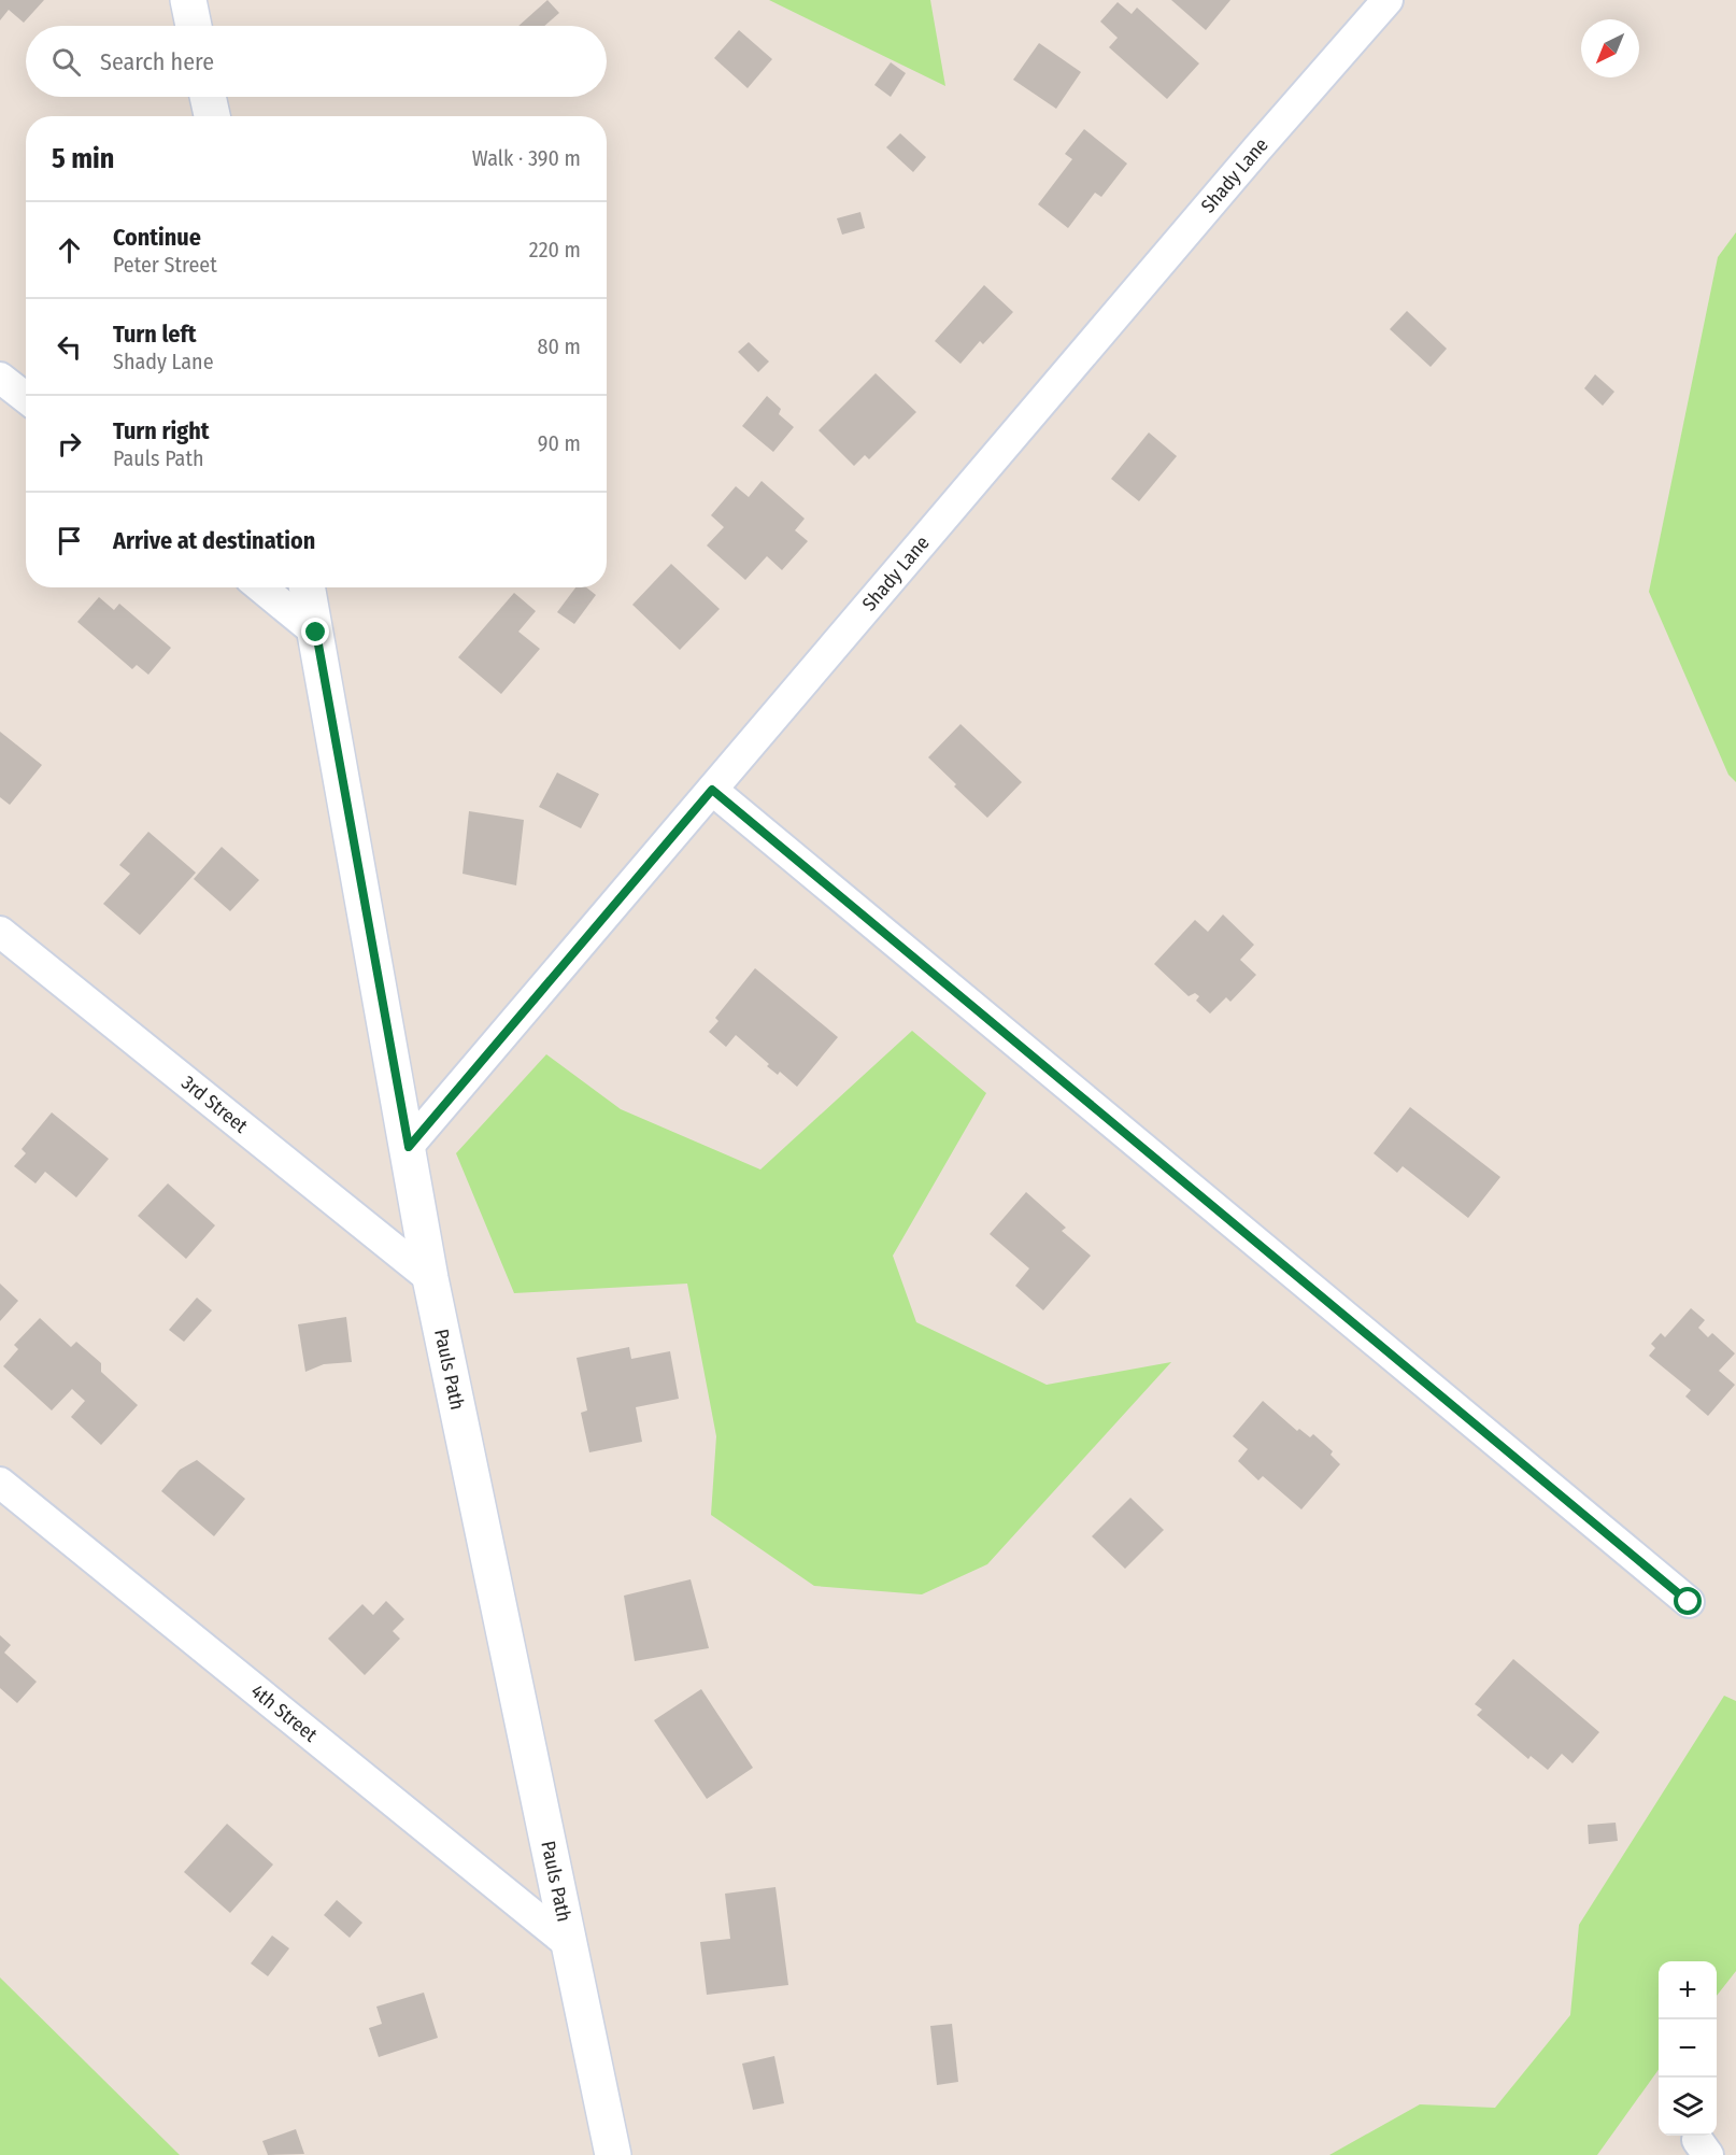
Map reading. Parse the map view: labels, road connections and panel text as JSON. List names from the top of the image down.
{
  "streets": {
    "street": [
      "Shady Lane",
      "3rd Street",
      "Pauls Path",
      "4th Street"
    ]
  },
  "crossings": [
    ["Shady Lane", "Pauls Path"],
    ["3rd Street", "Pauls Path"],
    ["Pauls Path", "4th Street"]
  ],
  "north": "bottom left",
  "page": {
    "search": "Search here",
    "heading": ["5 min", "Walk · 390 m"],
    "list": [
      ["Continue", "Peter Street", "220 m"],
      ["Turn left", "Shady Lane", "80 m"],
      ["Turn right", "Pauls Path", "90 m"],
      "Arrive at destination"
    ],
    "map_buttons": ["+", "−"]
  }
}
